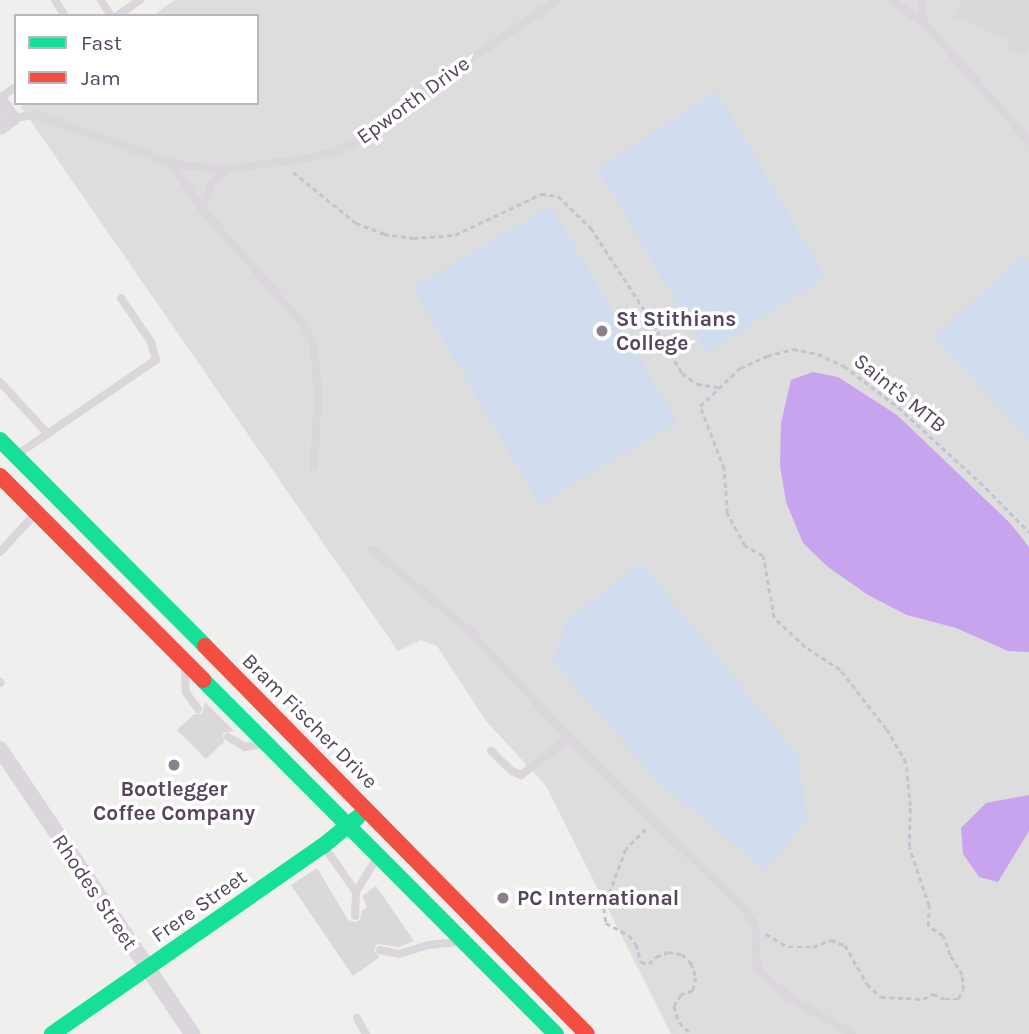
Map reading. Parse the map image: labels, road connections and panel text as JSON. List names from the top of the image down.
{
  "streets": {
    "main road": ["Bram Fischer Drive", "Frere Street"],
    "street": ["Rhodes Street"],
    "lane": ["Epworth Drive"],
    "path": ["Saint's MTB"]
  },
  "crossings": [
    ["Bram Fischer Drive", "Frere Street"],
    ["Rhodes Street", "Frere Street"]
  ],
  "places": ["St Stithians College", "Bootlegger Coffee Company", "PC International"],
  "legend": ["Fast", "Jam"]
}
